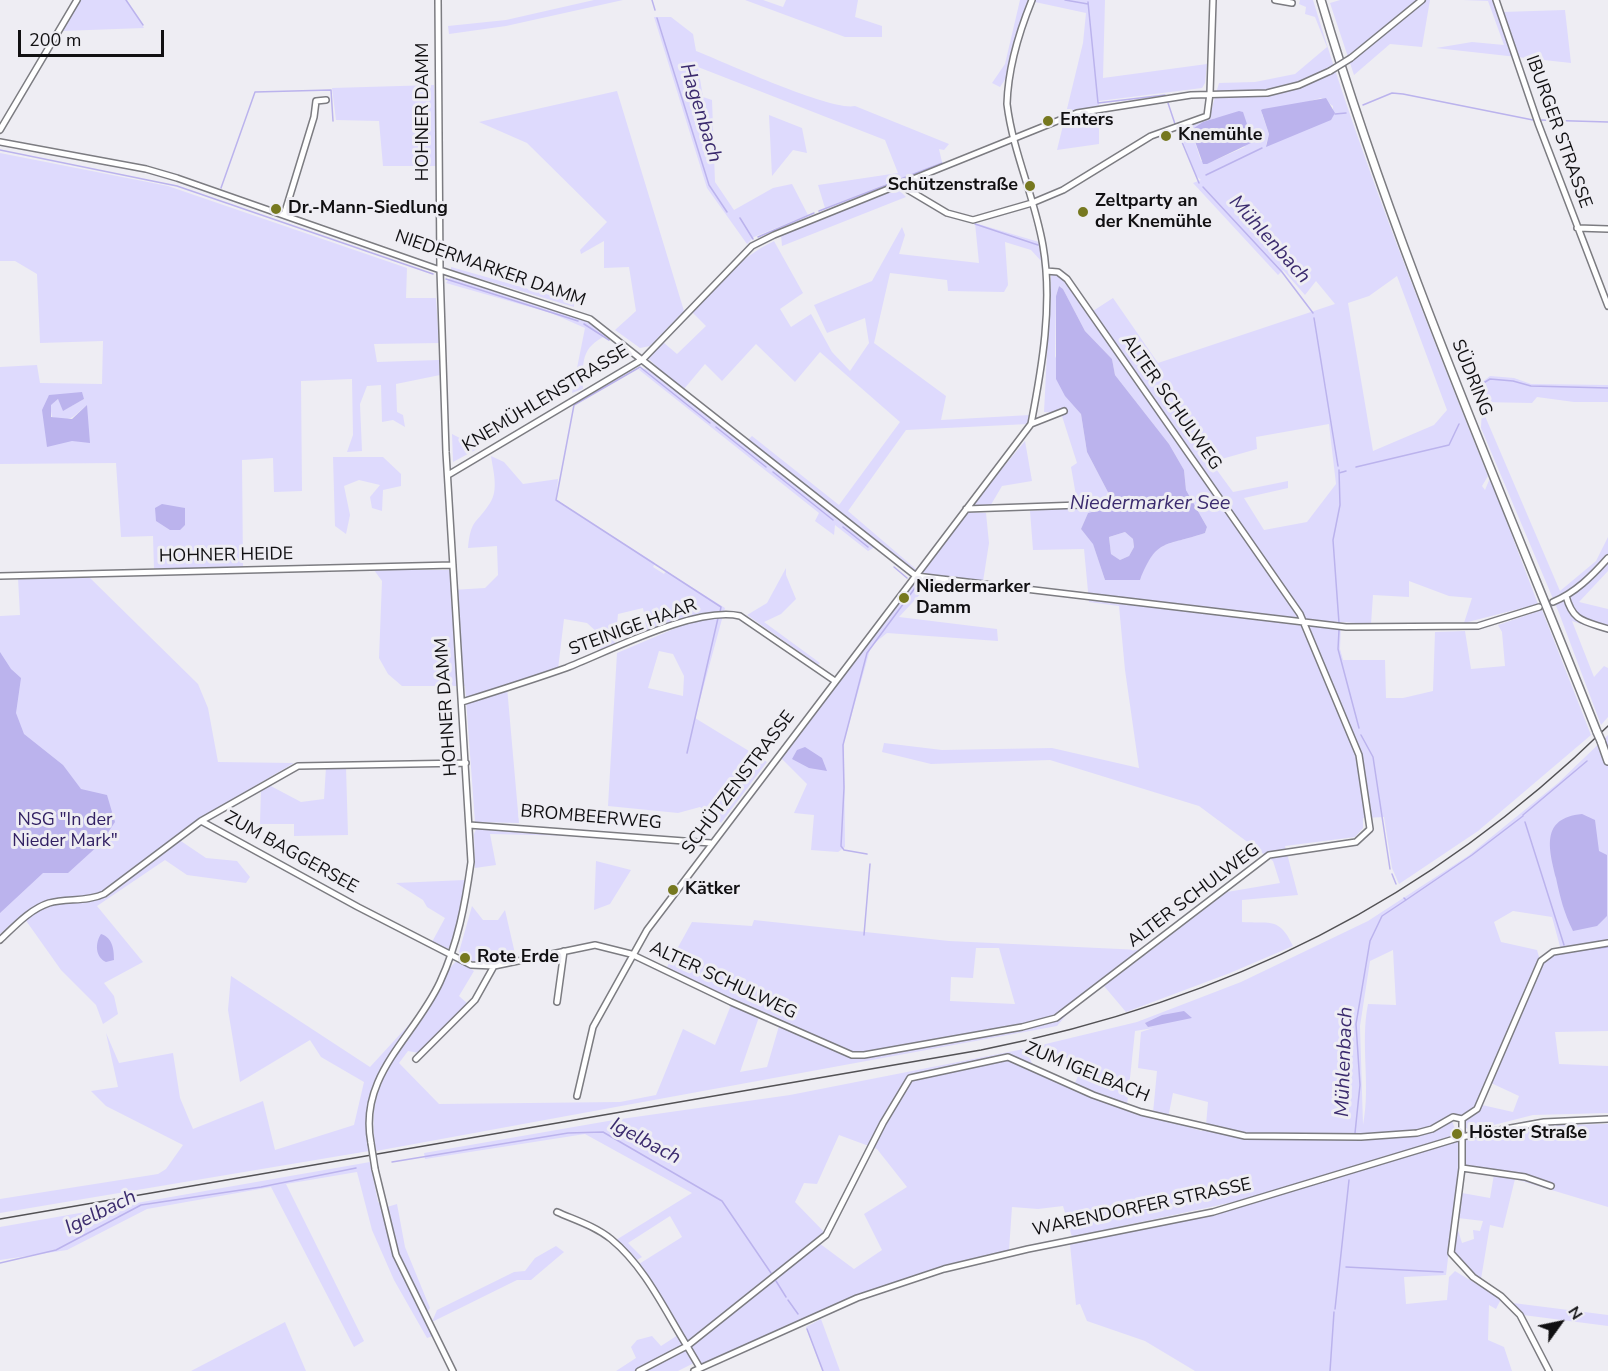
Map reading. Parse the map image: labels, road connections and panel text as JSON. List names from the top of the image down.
{
  "streets": {
    "main road": ["SÜDRING"],
    "street": [
      "HOHNER DAMM",
      "IBURGER STRASSE",
      "NIEDERMARKER DAMM",
      "KNEMÜHLENSTRASSE",
      "ALTER SCHULWEG",
      "HOHNER HEIDE",
      "STEINIGE HAAR",
      "SCHÜTZENSTRASSE",
      "BROMBEERWEG",
      "ZUM BAGGERSEE",
      "ZUM IGELBACH",
      "WARENDORFER STRASSE"
    ]
  },
  "crossings": [
    ["HOHNER DAMM", "NIEDERMARKER DAMM"],
    ["HOHNER DAMM", "KNEMÜHLENSTRASSE"],
    ["HOHNER DAMM", "HOHNER HEIDE"],
    ["HOHNER DAMM", "STEINIGE HAAR"],
    ["HOHNER DAMM", "BROMBEERWEG"],
    ["HOHNER DAMM", "ZUM BAGGERSEE"],
    ["NIEDERMARKER DAMM", "KNEMÜHLENSTRASSE"],
    ["NIEDERMARKER DAMM", "SCHÜTZENSTRASSE"],
    ["KNEMÜHLENSTRASSE", "SCHÜTZENSTRASSE"],
    ["ALTER SCHULWEG", "SCHÜTZENSTRASSE"],
    ["STEINIGE HAAR", "SCHÜTZENSTRASSE"],
    ["SCHÜTZENSTRASSE", "BROMBEERWEG"]
  ],
  "water": [
    "Hagenbach",
    "Mühlenbach",
    "Niedermarker See",
    "Igelbach"
  ],
  "parks": ["NSG \"In der Nieder Mark\""],
  "places": [
    "Enters",
    "Knemühle",
    "Schützenstraße",
    "Dr.-Mann-Siedlung",
    "Zeltparty an der Knemühle",
    "Niedermarker Damm",
    "Kätker",
    "Rote Erde",
    "Höster Straße"
  ],
  "scale_bar": "200 m",
  "north": "top right"
}
